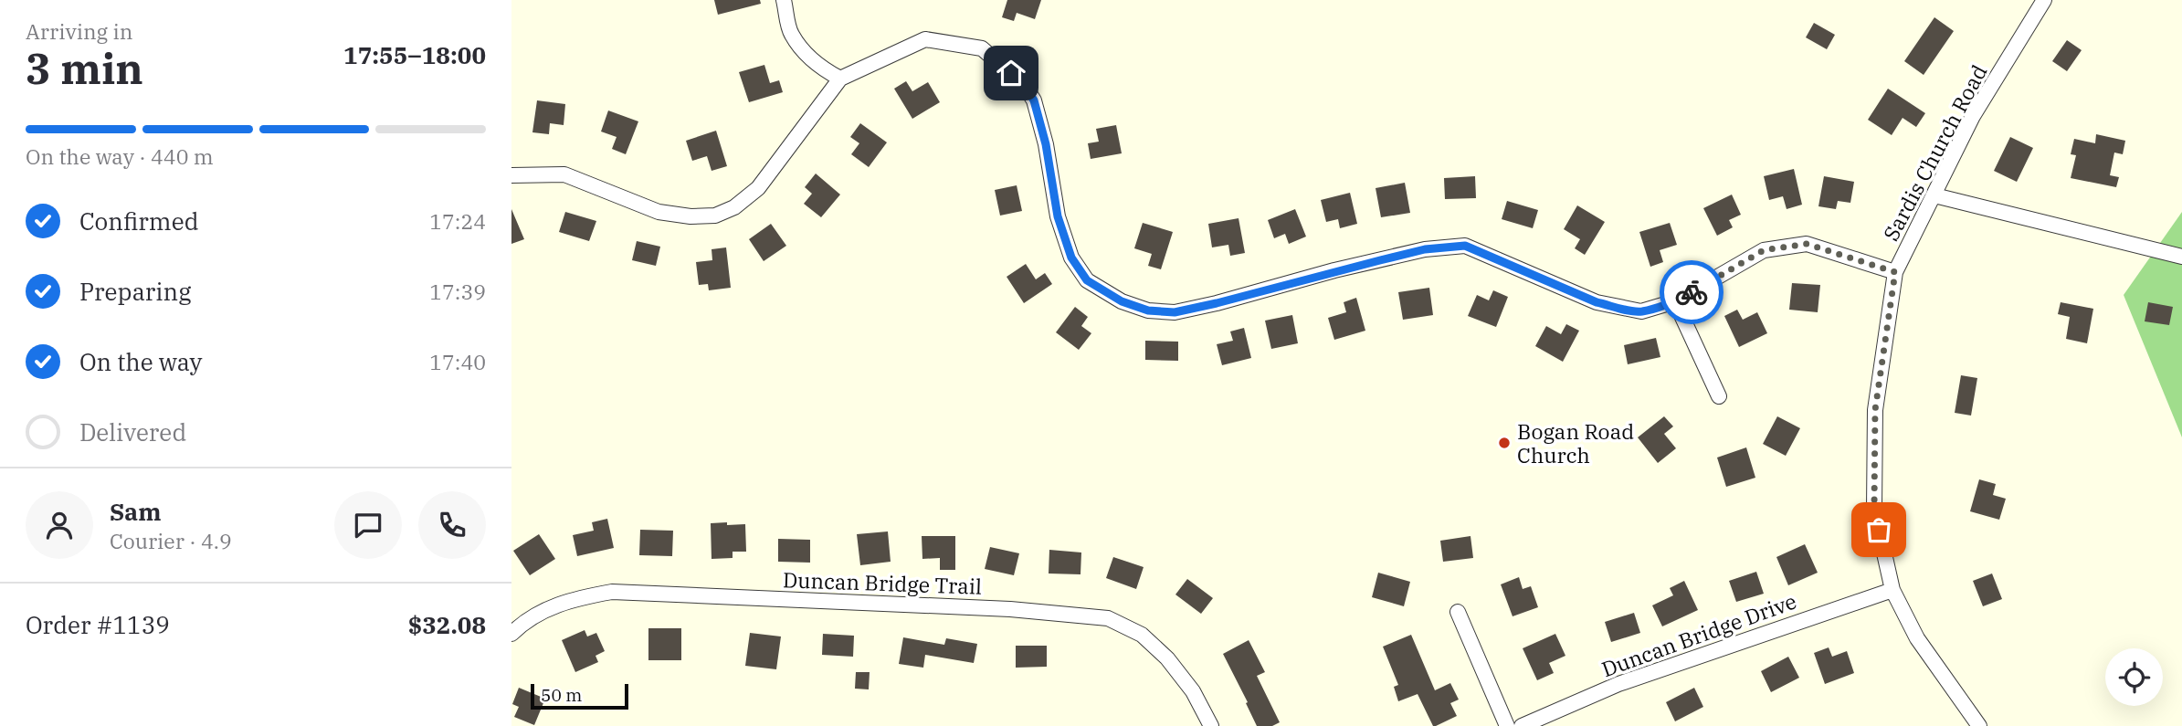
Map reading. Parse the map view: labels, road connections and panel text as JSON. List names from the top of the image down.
{
  "streets": {
    "street": ["Sardis Church Road", "Duncan Bridge Trail", "Duncan Bridge Drive"]
  },
  "crossings": [
    ["Sardis Church Road", "Duncan Bridge Drive"]
  ],
  "places": ["Bogan Road Church"],
  "scale_bar": "50 m",
  "page": {
    "heading": ["3 min", "Arriving in", "17:55–18:00"],
    "panel": [
      "Sam",
      "Courier · 4.9",
      "Order #1139",
      "$32.08"
    ],
    "bar": "On the way · 440 m",
    "list": [
      ["Confirmed", "17:24"],
      ["Preparing", "17:39"],
      ["On the way", "17:40"],
      "Delivered"
    ],
    "scale": "50 m"
  }
}
